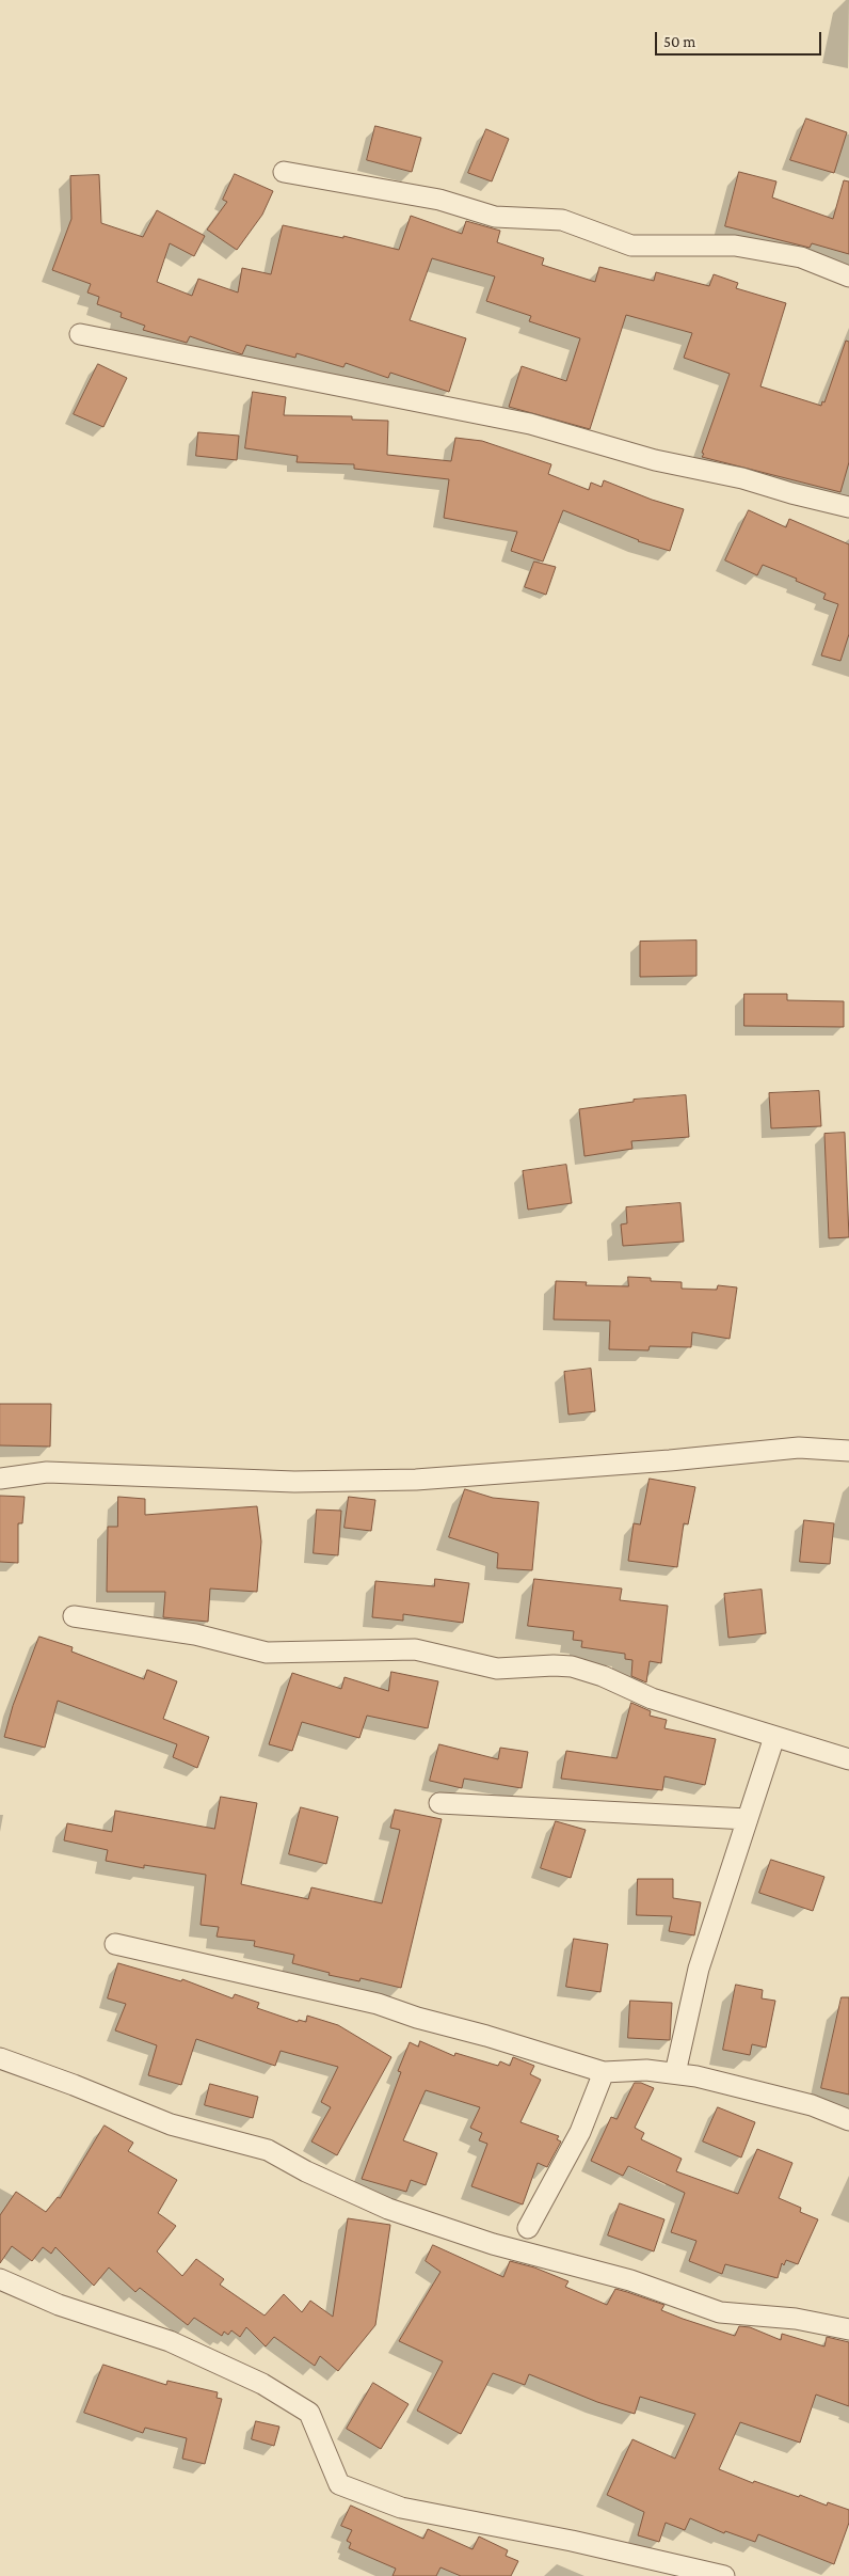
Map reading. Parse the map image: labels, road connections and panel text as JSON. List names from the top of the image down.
{
  "scale_bar": "50 m"
}
